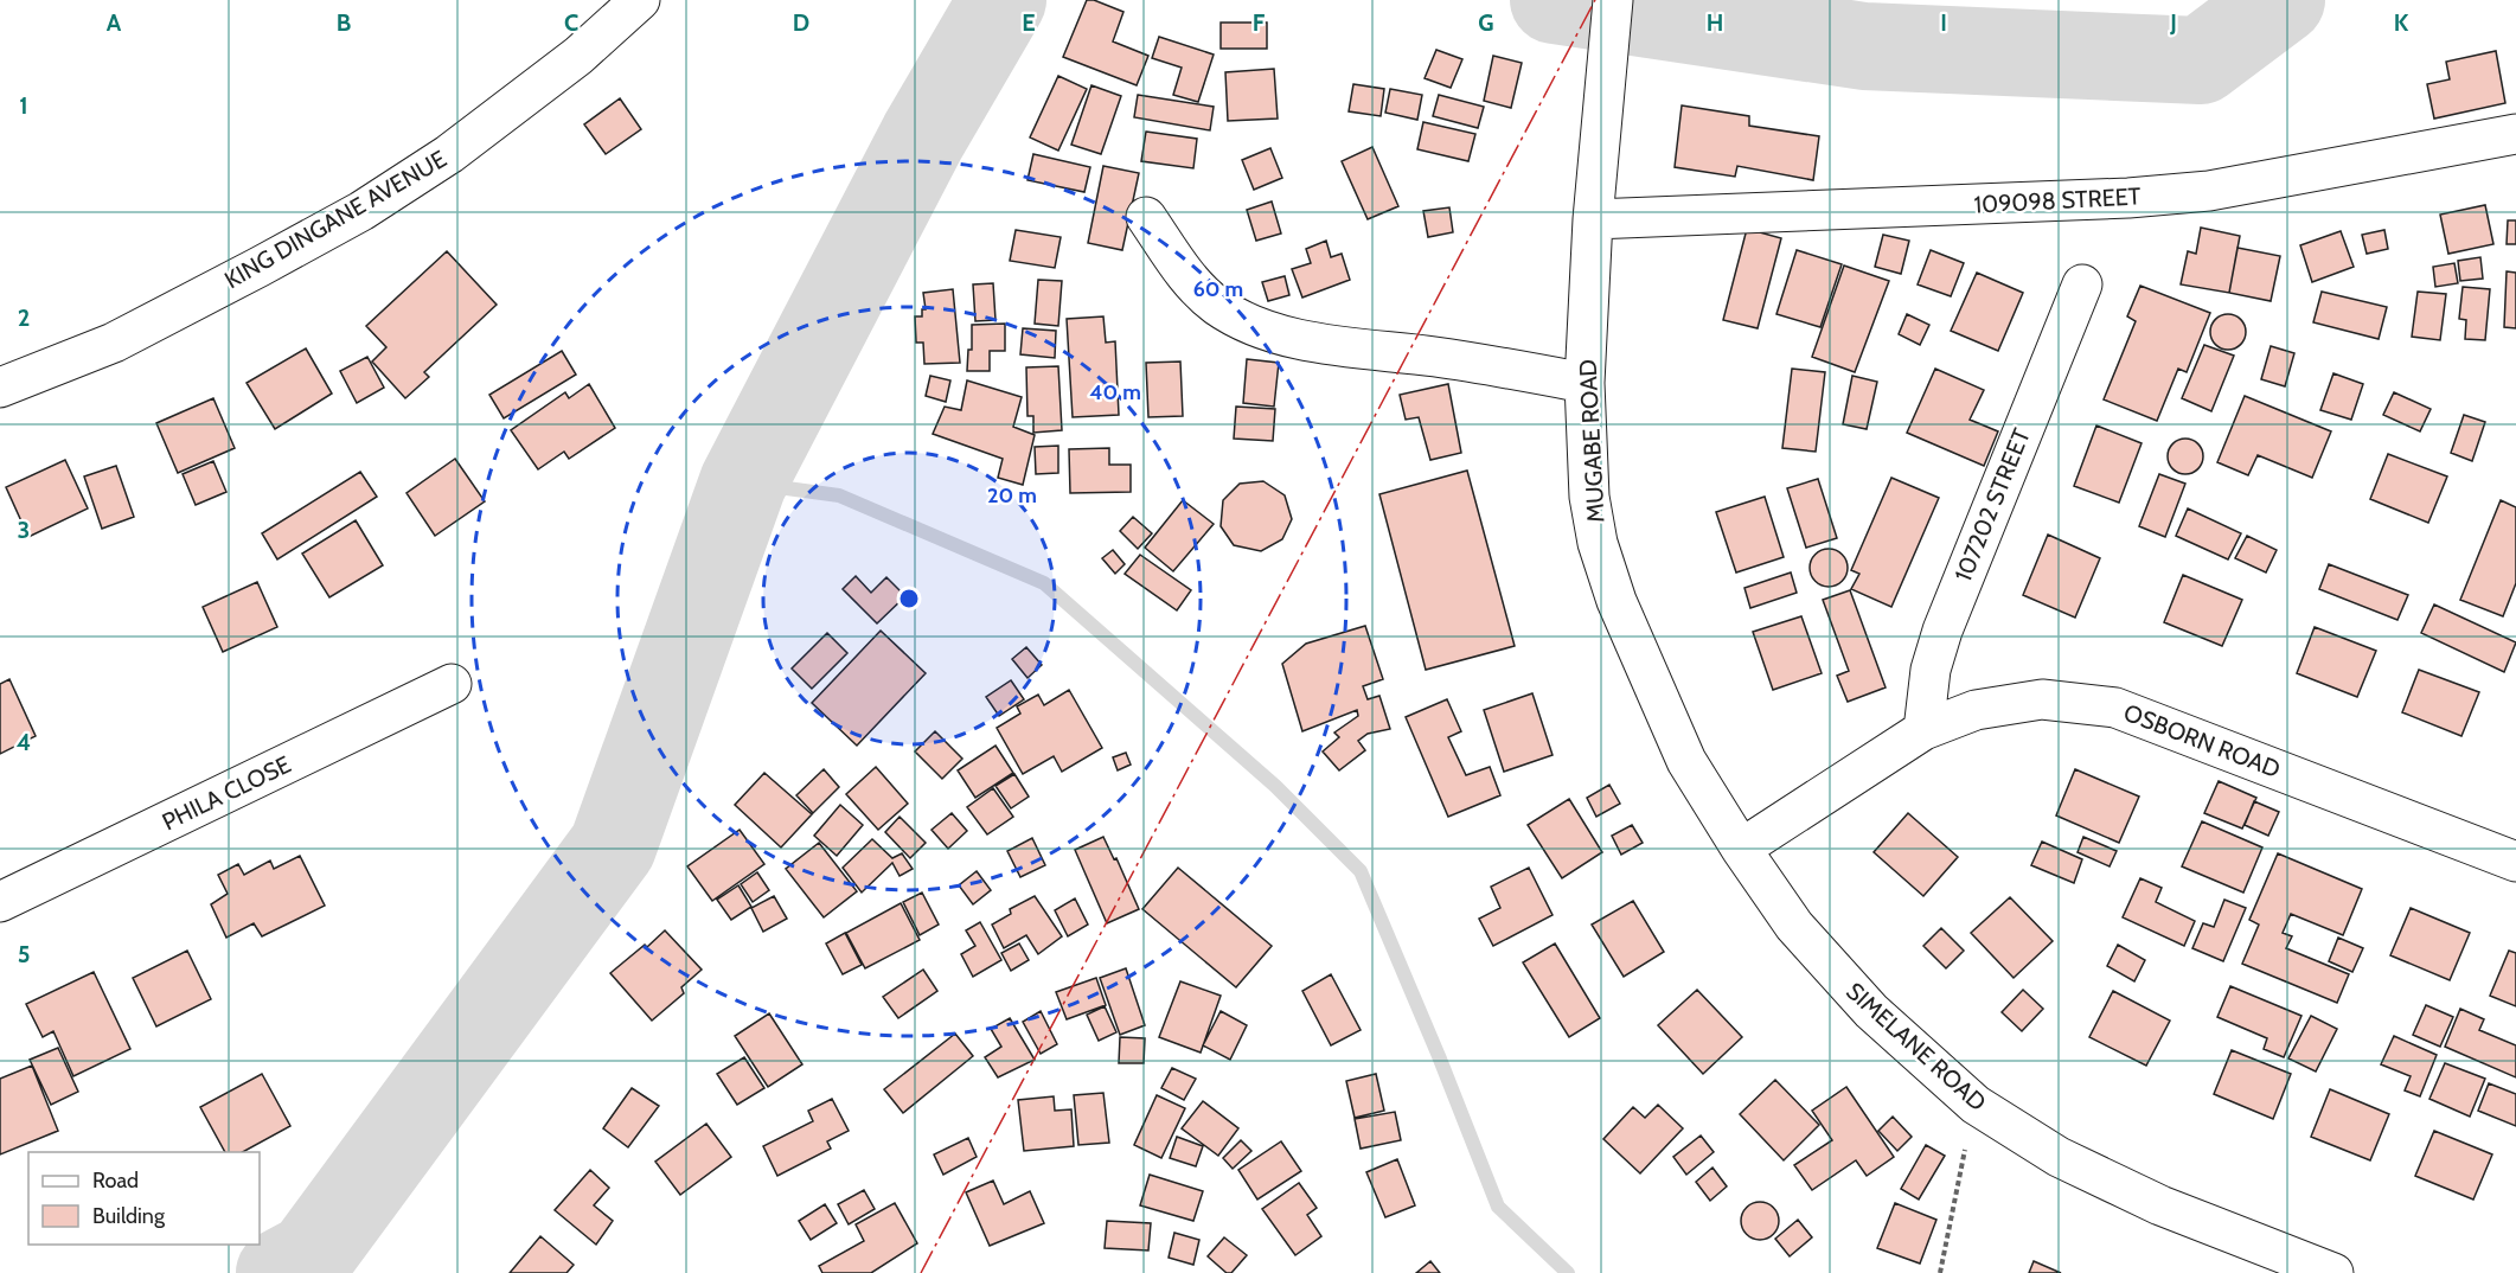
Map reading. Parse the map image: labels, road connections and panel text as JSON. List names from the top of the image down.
{
  "streets": {
    "street": [
      "109098 STREET",
      "KING DINGANE AVENUE",
      "MUGABE ROAD",
      "107202 STREET",
      "OSBORN ROAD",
      "PHILA CLOSE",
      "SIMELANE ROAD"
    ]
  },
  "crossings": [
    ["109098 STREET", "MUGABE ROAD"],
    ["MUGABE ROAD", "OSBORN ROAD"],
    ["MUGABE ROAD", "SIMELANE ROAD"],
    ["107202 STREET", "OSBORN ROAD"],
    ["OSBORN ROAD", "SIMELANE ROAD"]
  ],
  "legend": ["Road", "Building"],
  "grid": {
    "columns": [
      "A",
      "B",
      "C",
      "D",
      "E",
      "F",
      "G",
      "H",
      "I",
      "J",
      "K"
    ],
    "rows": [
      "1",
      "2",
      "3",
      "4",
      "5"
    ]
  },
  "rings": ["60 m", "40 m", "20 m"]
}
